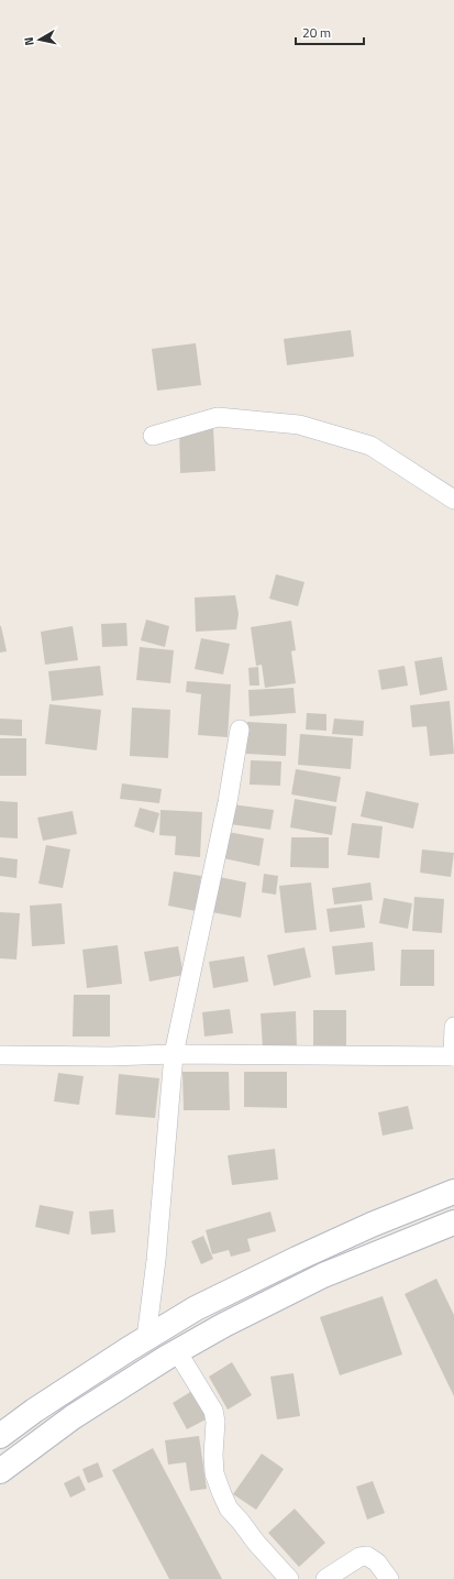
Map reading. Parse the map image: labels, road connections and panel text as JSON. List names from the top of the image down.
{
  "scale_bar": "20 m",
  "north": "left"
}
